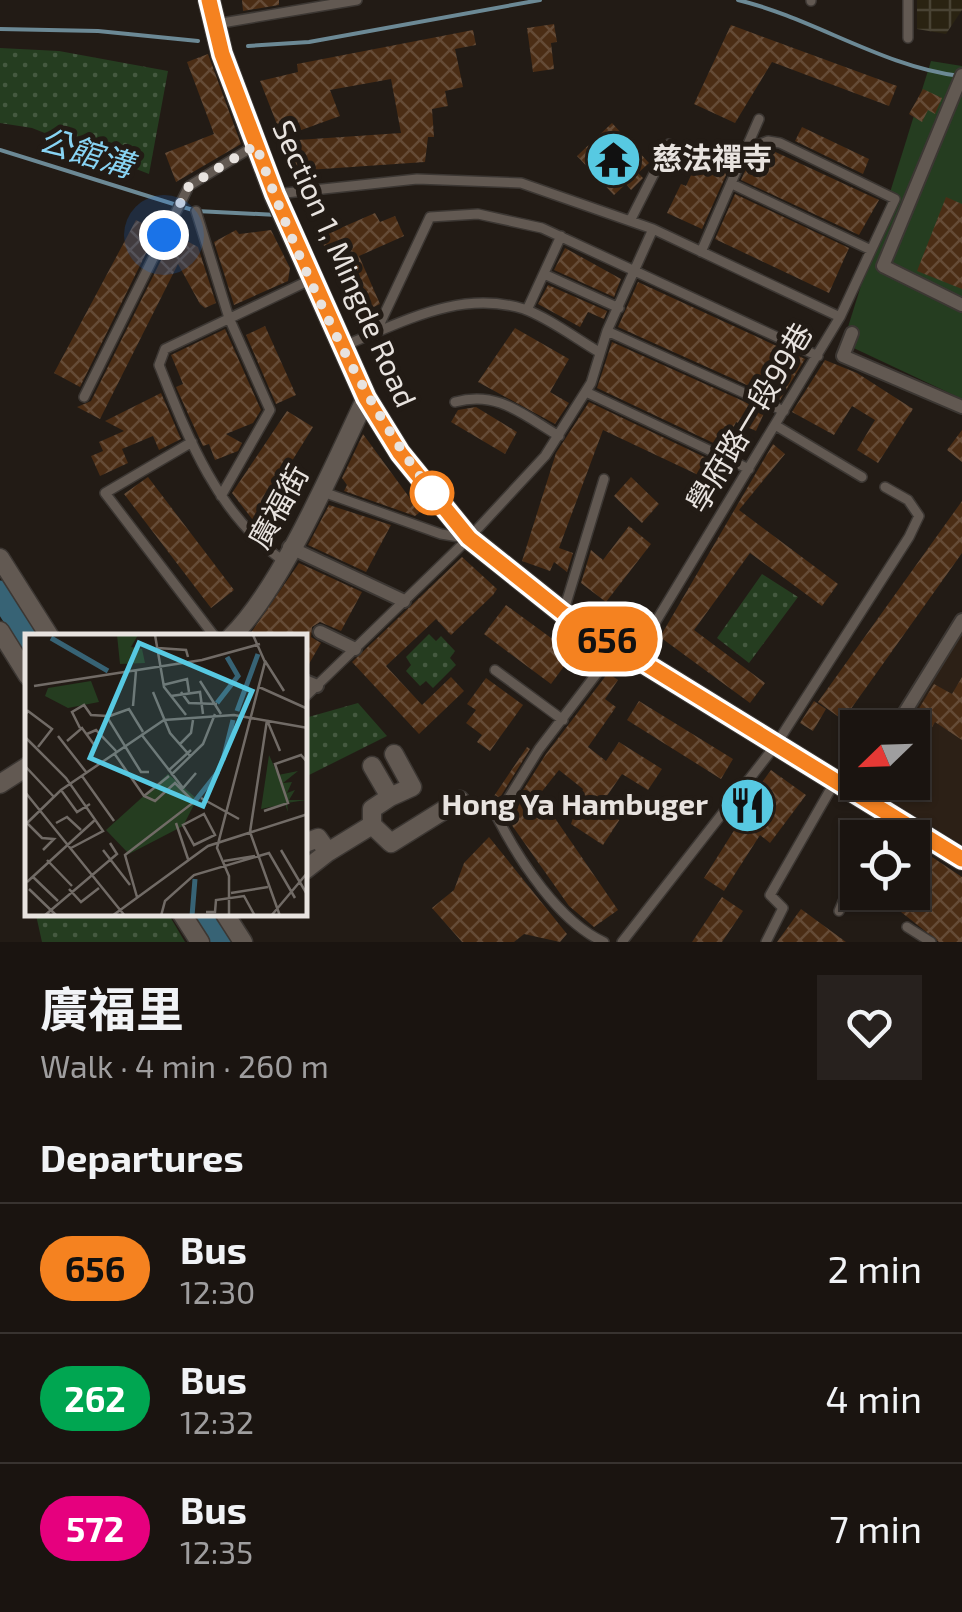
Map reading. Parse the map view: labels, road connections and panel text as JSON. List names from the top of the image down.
{
  "streets": {
    "street": ["Section 1, Mingde Road", "廣福街"],
    "lane": ["學府路一段99巷"]
  },
  "crossings": [
    ["Section 1, Mingde Road", "學府路一段99巷"],
    ["Section 1, Mingde Road", "廣福街"]
  ],
  "water": ["公館溝"],
  "places": {
    "temple": ["慈法禪寺"],
    "restaurant": ["Hong Ya Hambuger"]
  },
  "lines": ["bus line 656"],
  "north": "bottom left",
  "page": {
    "on_map": "656",
    "heading": [
      ["廣福里", "Walk · 4 min · 260 m"],
      "Departures"
    ],
    "list": [
      {
        "mark": "656",
        "name": "Bus",
        "note": "12:30",
        "value": "2 min"
      },
      {
        "mark": "262",
        "name": "Bus",
        "note": "12:32",
        "value": "4 min"
      },
      {
        "mark": "572",
        "name": "Bus",
        "note": "12:35",
        "value": "7 min"
      }
    ]
  }
}
